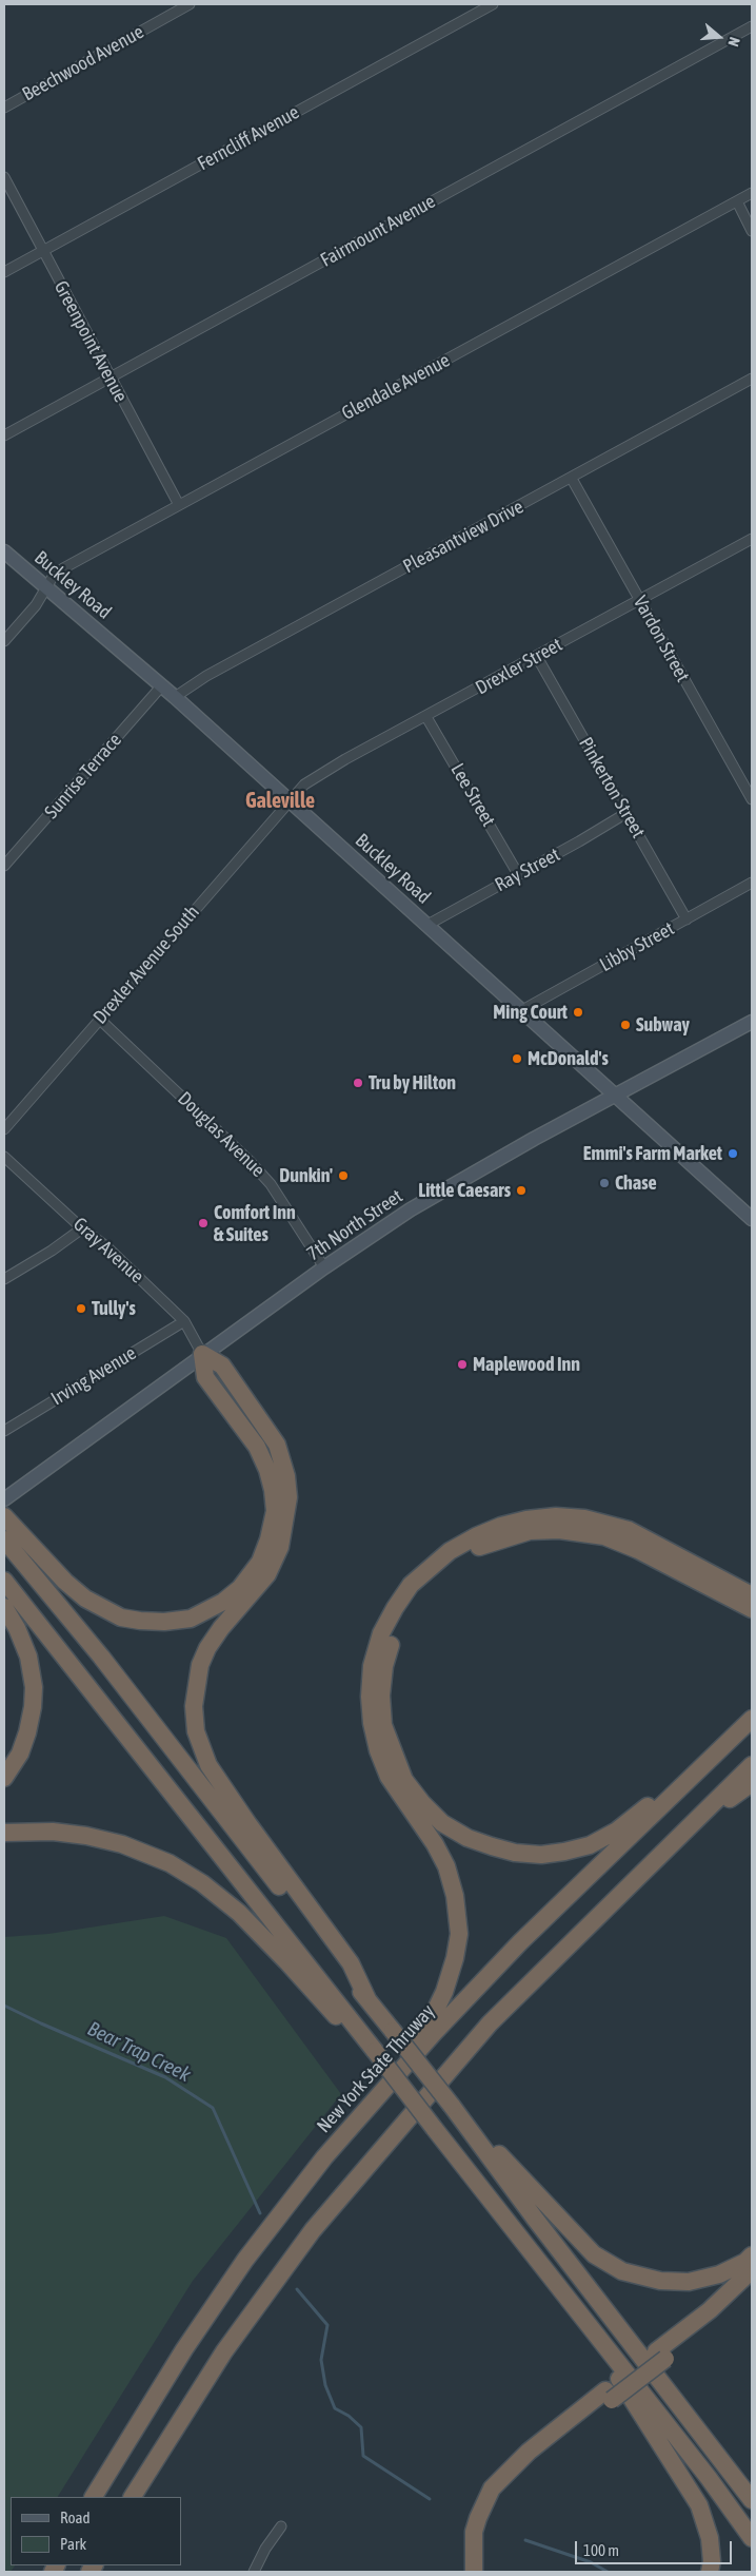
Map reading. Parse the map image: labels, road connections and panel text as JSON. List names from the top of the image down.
{
  "streets": {
    "highway": ["New York State Thruway"],
    "street": [
      "Beechwood Avenue",
      "Ferncliff Avenue",
      "Fairmount Avenue",
      "Greenpoint Avenue",
      "Glendale Avenue",
      "Pleasantview Drive",
      "Buckley Road",
      "Vardon Street",
      "Drexler Street",
      "Sunrise Terrace",
      "Pinkerton Street",
      "Lee Street",
      "Ray Street",
      "Libby Street",
      "Drexler Avenue South",
      "Douglas Avenue",
      "7th North Street",
      "Gray Avenue",
      "Irving Avenue"
    ]
  },
  "crossings": [
    ["Ferncliff Avenue", "Greenpoint Avenue"],
    ["Fairmount Avenue", "Greenpoint Avenue"],
    ["Greenpoint Avenue", "Glendale Avenue"],
    ["Glendale Avenue", "Buckley Road"],
    ["Pleasantview Drive", "Buckley Road"],
    ["Pleasantview Drive", "Vardon Street"],
    ["Buckley Road", "Drexler Street"],
    ["Buckley Road", "Sunrise Terrace"],
    ["Buckley Road", "Ray Street"],
    ["Buckley Road", "Libby Street"],
    ["Buckley Road", "Drexler Avenue South"],
    ["Buckley Road", "7th North Street"],
    ["Vardon Street", "Drexler Street"],
    ["Drexler Street", "Pinkerton Street"],
    ["Drexler Street", "Lee Street"],
    ["Drexler Street", "Drexler Avenue South"],
    ["Pinkerton Street", "Ray Street"],
    ["Pinkerton Street", "Libby Street"],
    ["Lee Street", "Ray Street"],
    ["Drexler Avenue South", "Douglas Avenue"],
    ["Douglas Avenue", "7th North Street"],
    ["7th North Street", "Gray Avenue"],
    ["Gray Avenue", "Irving Avenue"]
  ],
  "districts": ["Galeville"],
  "water": ["Bear Trap Creek"],
  "places": [
    "Ming Court",
    "Subway",
    "McDonald's",
    "Tru by Hilton",
    "Emmi's Farm Market",
    "Dunkin'",
    "Chase",
    "Little Caesars",
    "Comfort Inn & Suites",
    "Tully's",
    "Maplewood Inn"
  ],
  "legend": ["Road", "Park"],
  "scale_bar": "100 m",
  "north": "right"
}
